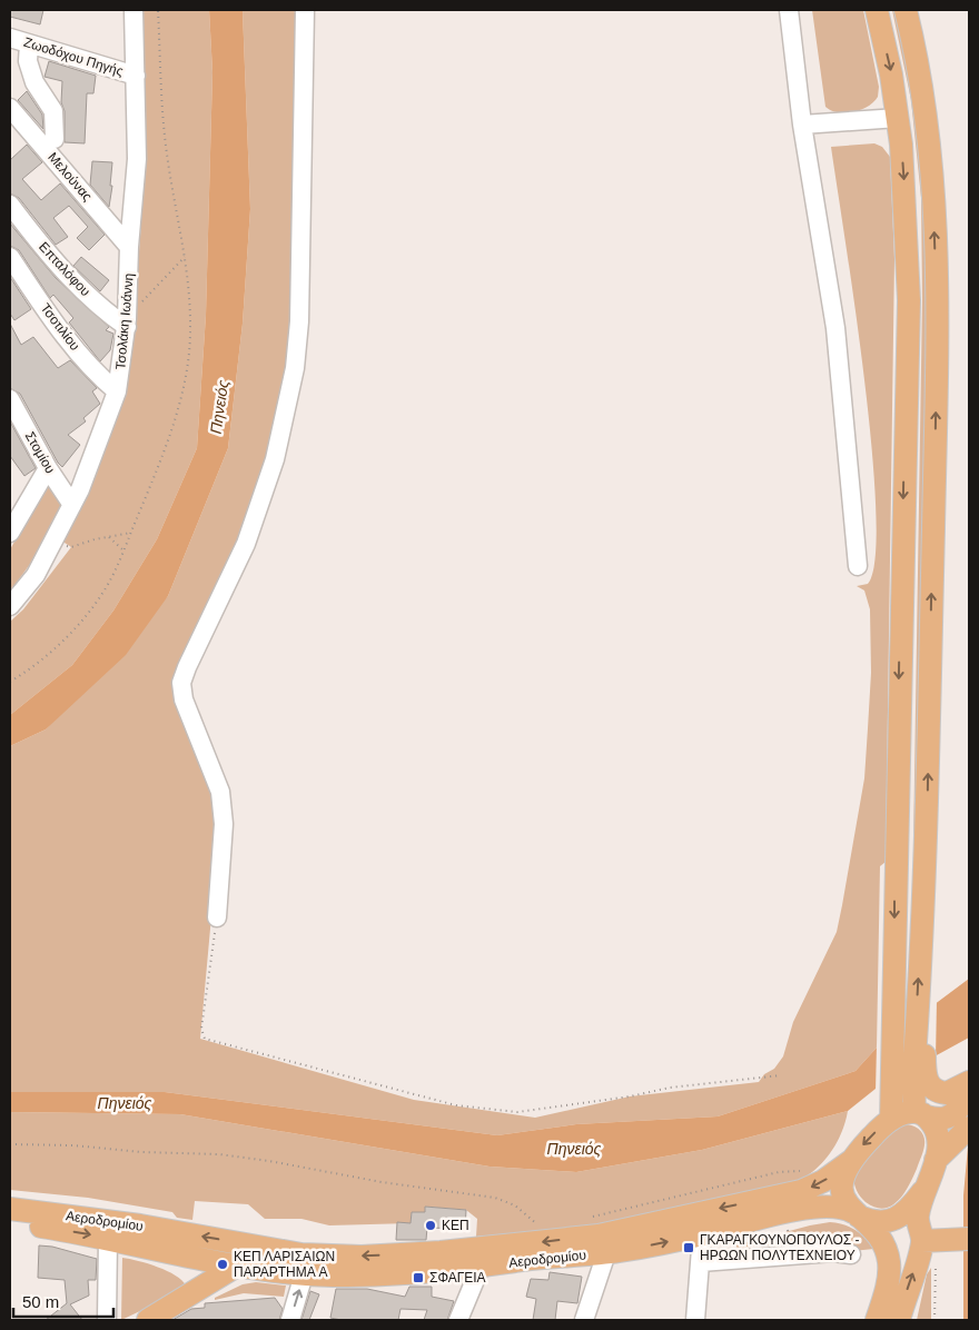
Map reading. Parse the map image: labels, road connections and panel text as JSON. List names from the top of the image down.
{
  "streets": {
    "main road": ["Αεροδρομίου"],
    "street": [
      "Ζωοδόχου Πηγής",
      "Μελούνας",
      "Επταλόφου",
      "Τσολάκη Ιωάννη",
      "Τσοτιλίου",
      "Στομίου"
    ]
  },
  "crossings": [
    ["Ζωοδόχου Πηγής", "Τσολάκη Ιωάννη"],
    ["Μελούνας", "Τσολάκη Ιωάννη"],
    ["Επταλόφου", "Τσολάκη Ιωάννη"],
    ["Τσολάκη Ιωάννη", "Τσοτιλίου"],
    ["Τσολάκη Ιωάννη", "Στομίου"]
  ],
  "water": ["Πηνειός"],
  "places": {
    "other": ["ΚΕΠ", "ΚΕΠ ΛΑΡΙΣΑΙΩΝ ΠΑΡΑΡΤΗΜΑ A"],
    "transit": ["ΓΚΑΡΑΓΚΟΥΝΟΠΟΥΛΟΣ - ΗΡΩΩΝ ΠΟΛΥΤΕΧΝΕΙΟΥ", "ΣΦΑΓΕΙΑ"]
  },
  "scale_bar": "50 m"
}
